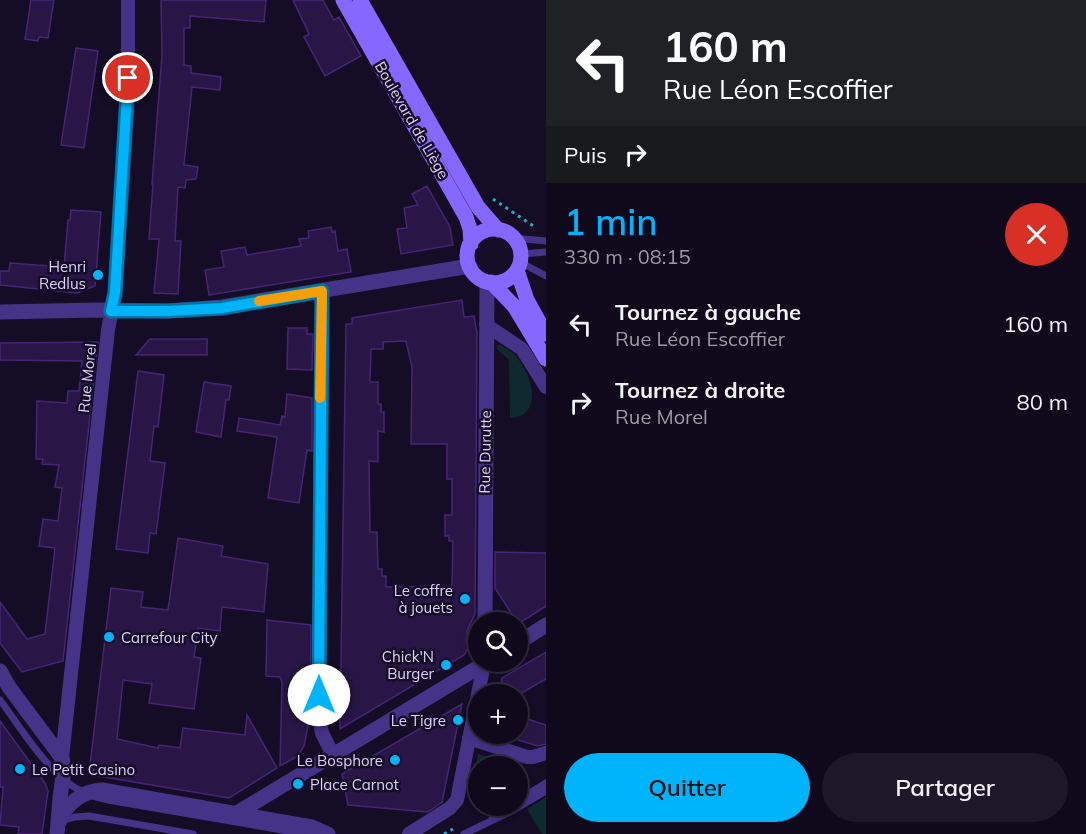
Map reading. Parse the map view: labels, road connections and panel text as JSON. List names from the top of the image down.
{
  "streets": {
    "main road": ["Boulevard de Liège"],
    "street": ["Rue Morel", "Rue Durutte"]
  },
  "crossings": [
    ["Boulevard de Liège", "Rue Durutte"]
  ],
  "places": [
    "Henri Redlus",
    "Le coffre à jouets",
    "Carrefour City",
    "Chick'N Burger",
    "Le Tigre",
    "Le Bosphore",
    "Le Petit Casino",
    "Place Carnot"
  ],
  "page": {
    "turn": ["160 m", "Rue Léon Escoffier"],
    "then": "Puis",
    "heading": ["1 min", "330 m · 08:15"],
    "list": [
      {
        "name": "Tournez à gauche",
        "note": "Rue Léon Escoffier",
        "value": "160 m"
      },
      {
        "name": "Tournez à droite",
        "note": "Rue Morel",
        "value": "80 m"
      }
    ],
    "map_buttons": ["+", "−"],
    "buttons": ["Quitter", "Partager"]
  }
}
